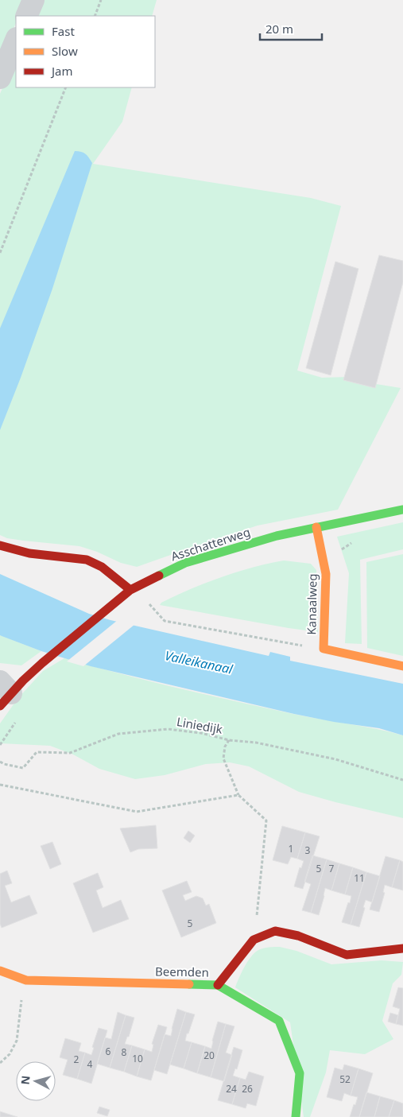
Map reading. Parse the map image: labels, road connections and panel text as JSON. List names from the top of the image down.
{
  "streets": {
    "street": ["Asschatterweg", "Kanaalweg", "Beemden"],
    "path": ["Liniedijk"]
  },
  "crossings": [
    ["Asschatterweg", "Kanaalweg"]
  ],
  "water": ["Valleikanaal"],
  "house_numbers": [
    "1",
    "3",
    "5",
    "7",
    "11",
    "5",
    "6",
    "8",
    "20",
    "10",
    "2",
    "4",
    "52",
    "24",
    "26"
  ],
  "legend": ["Fast", "Slow", "Jam"],
  "scale_bar": "20 m",
  "north": "left"
}
